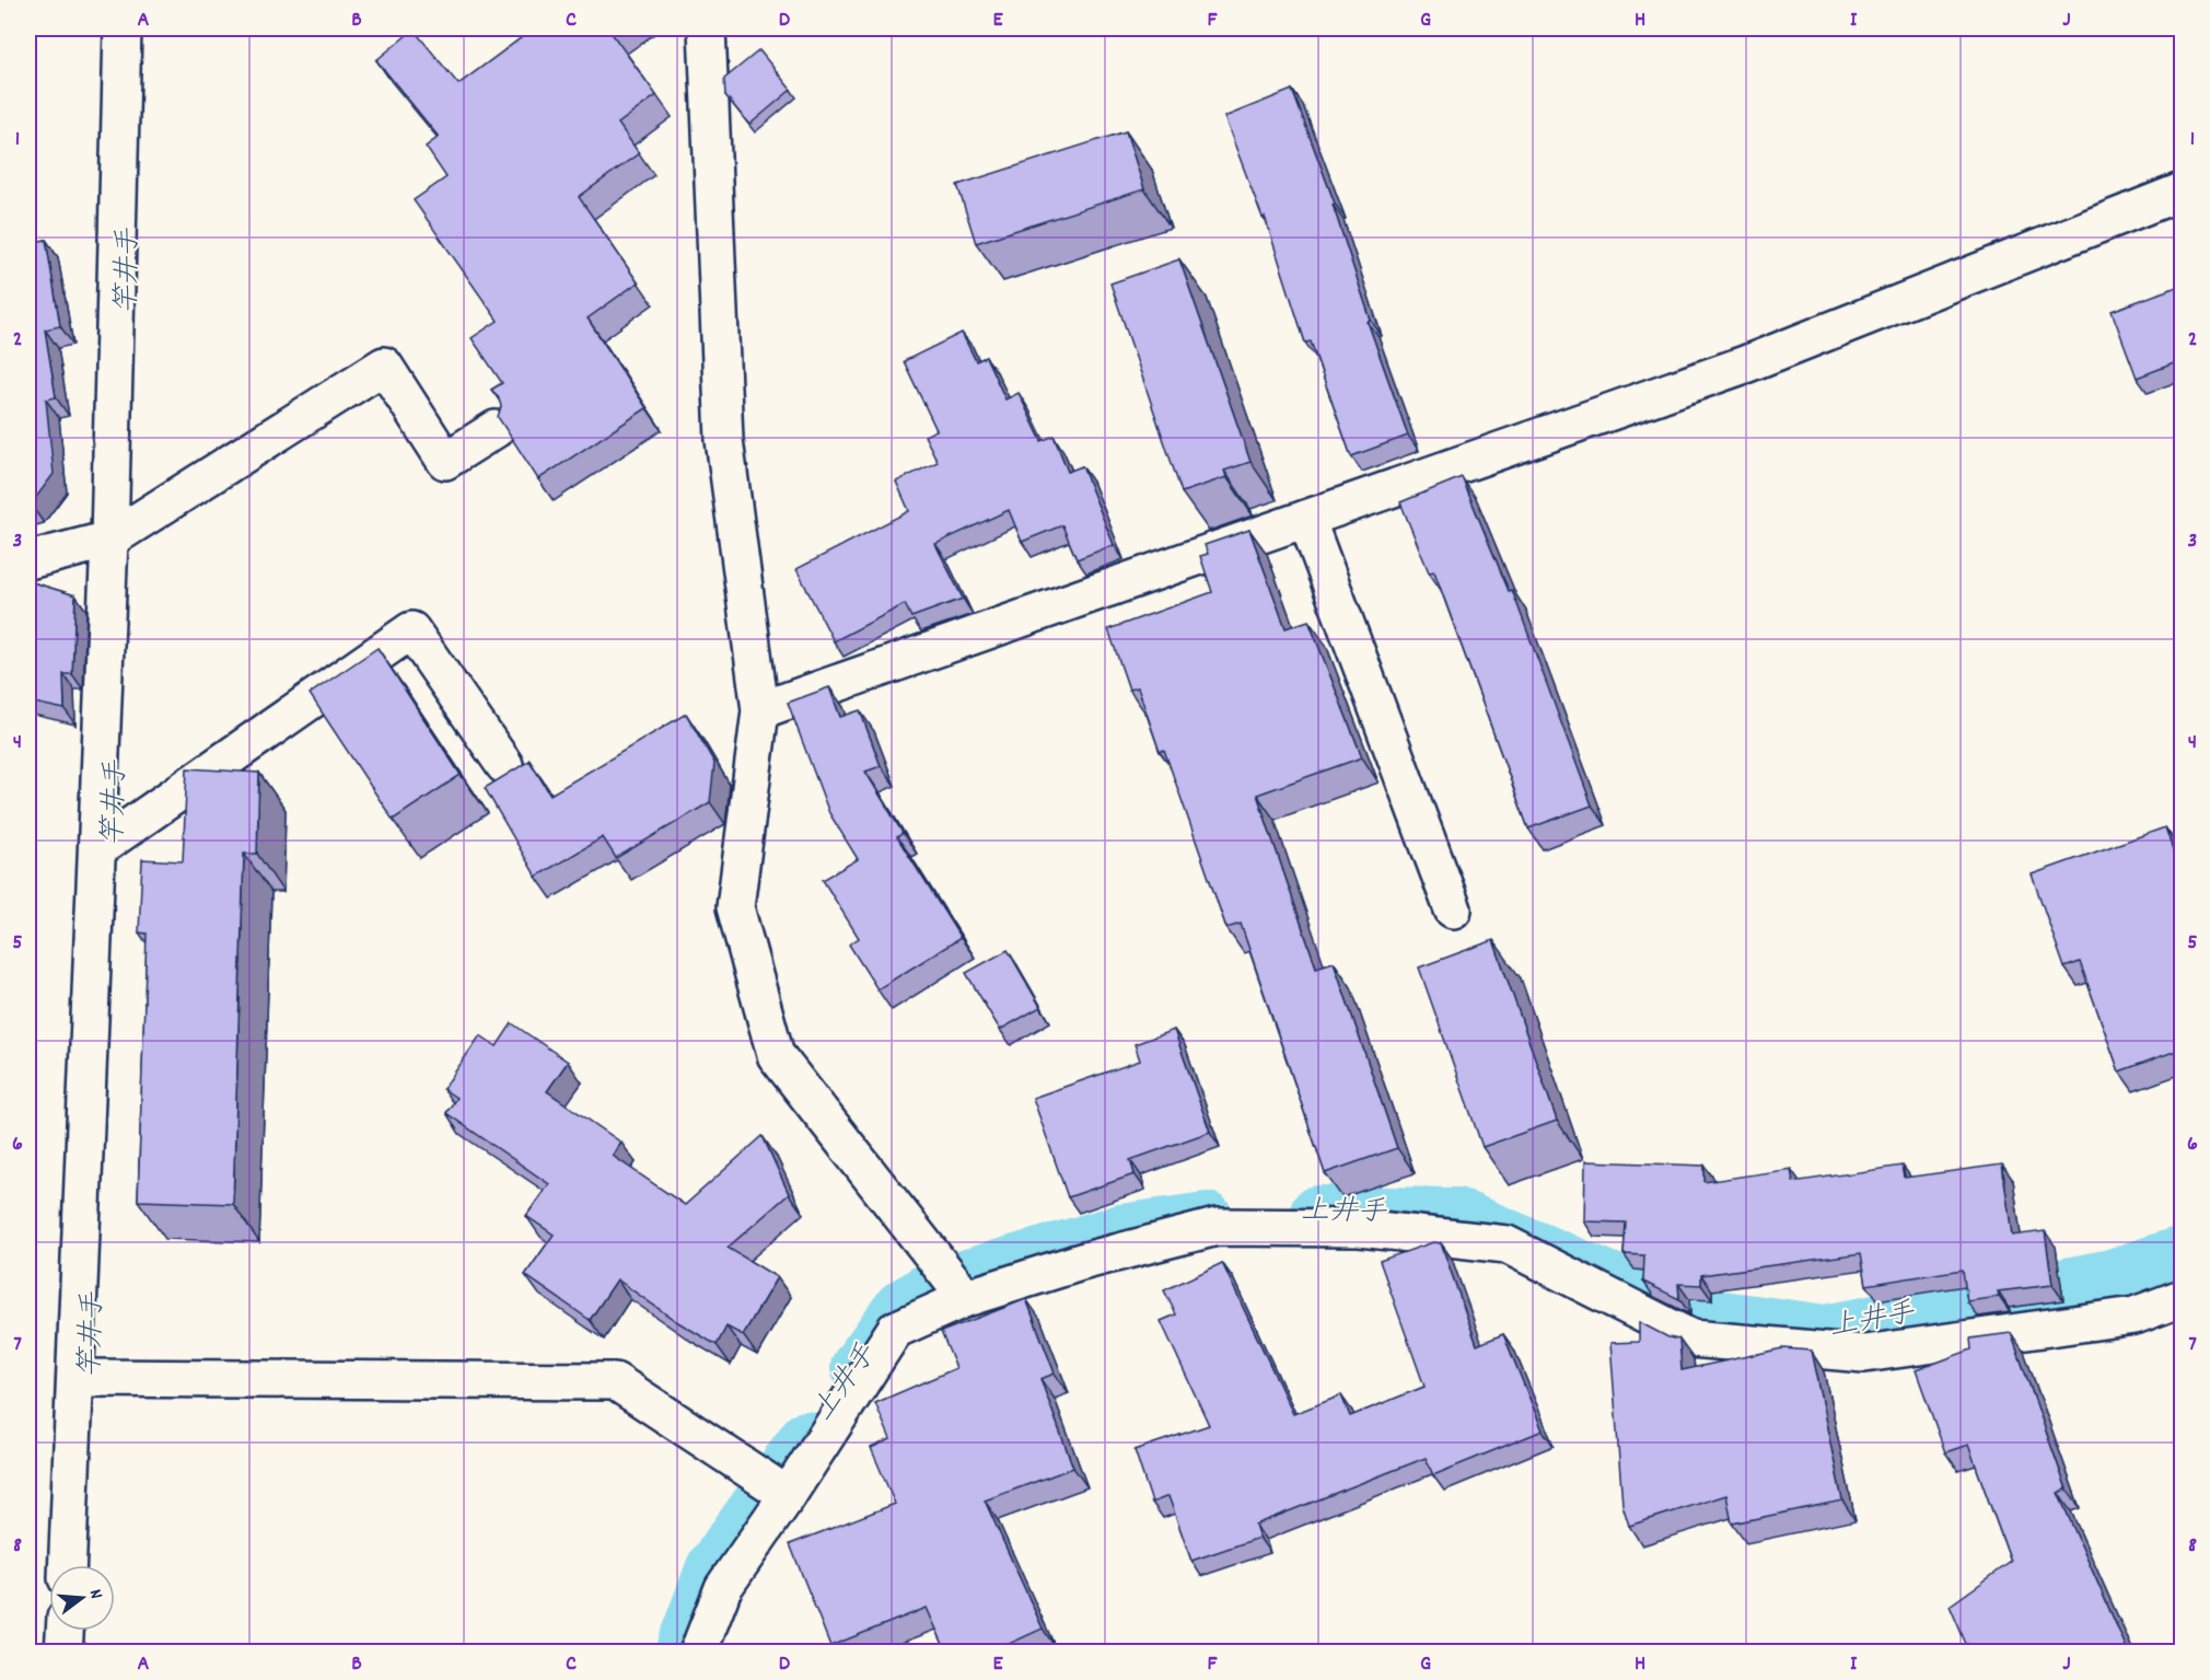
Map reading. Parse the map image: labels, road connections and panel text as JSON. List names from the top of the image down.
{
  "water": ["竿井手", "上井手"],
  "north": "right",
  "grid": {
    "columns": [
      "A",
      "B",
      "C",
      "D",
      "E",
      "F",
      "G",
      "H",
      "I",
      "J"
    ],
    "rows": [
      "1",
      "2",
      "3",
      "4",
      "5",
      "6",
      "7",
      "8"
    ]
  }
}
